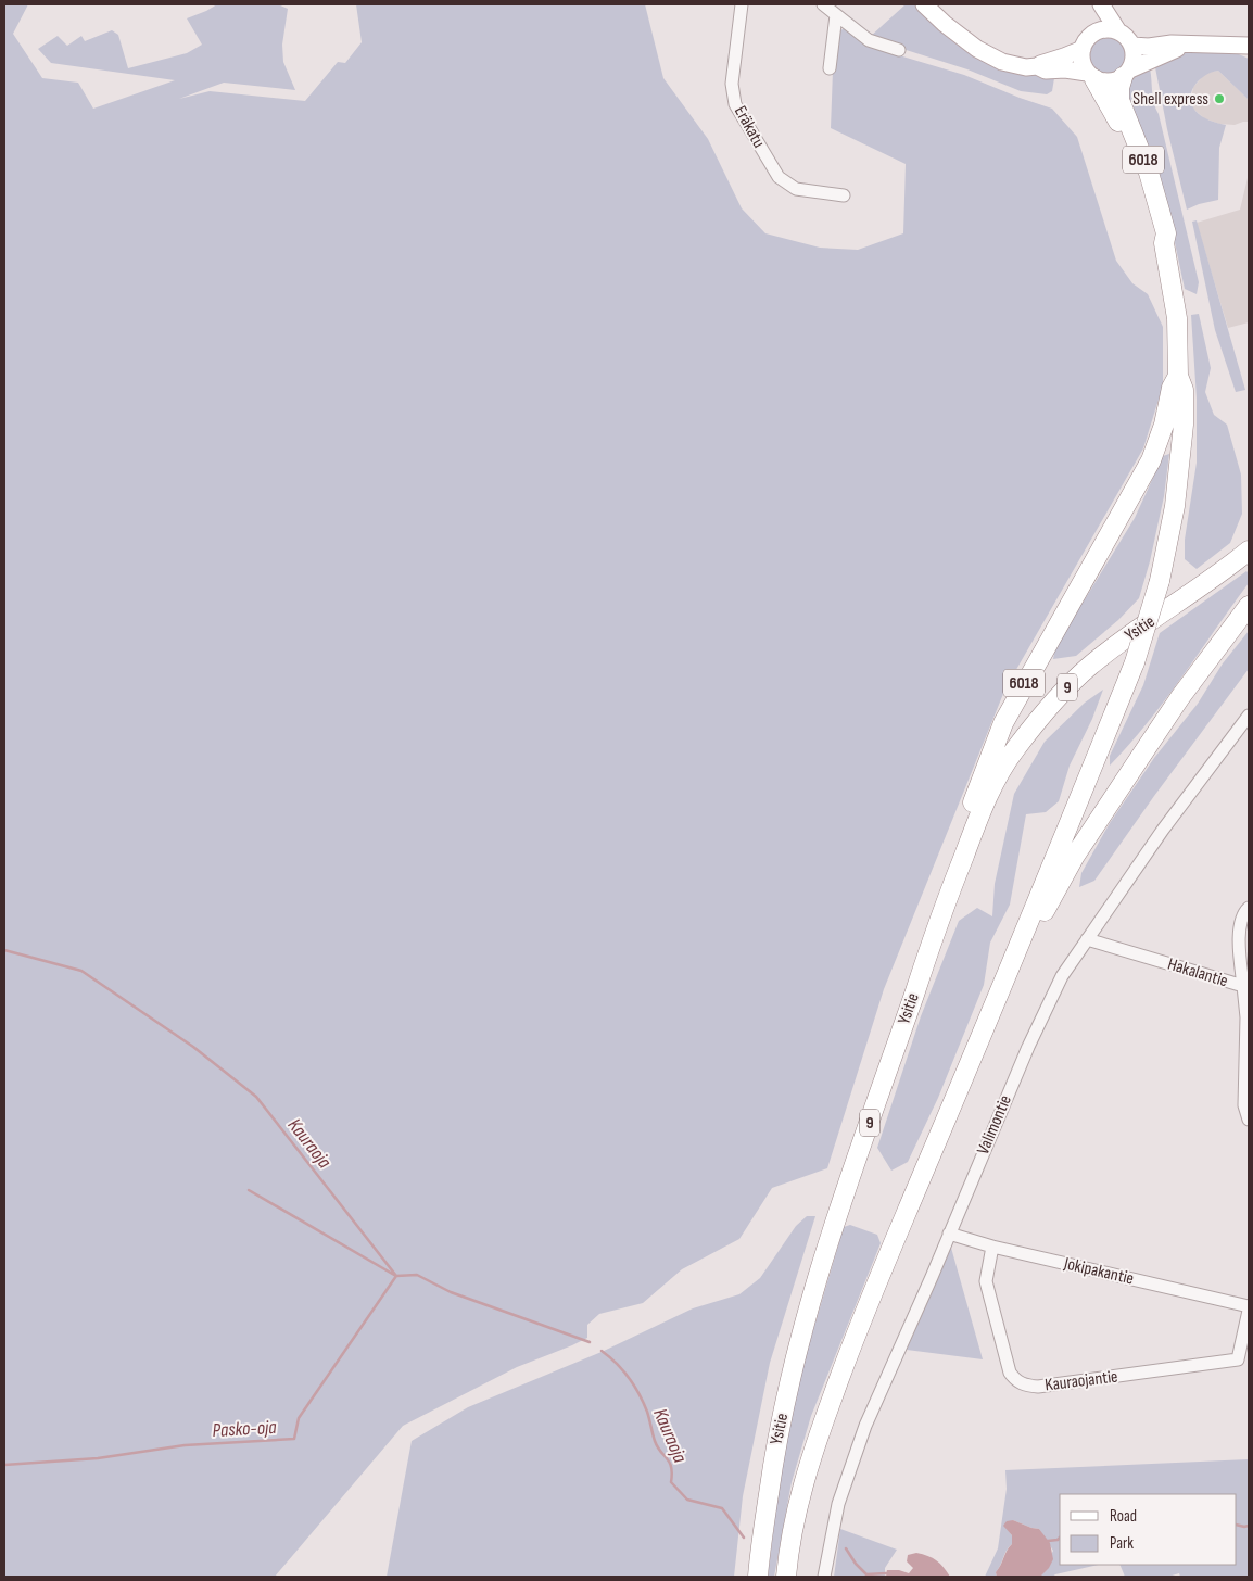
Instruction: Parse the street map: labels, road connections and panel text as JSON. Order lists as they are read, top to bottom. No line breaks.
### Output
{"streets":{"highway":["6018","Ysitie","9"],"street":["Eräkatu","Hakalantie","Valimontie","Jokipakantie","Kauraojantie"]},"crossings":[["6018","Ysitie"],["Hakalantie","Valimontie"],["Valimontie","Jokipakantie"],["Jokipakantie","Kauraojantie"]],"water":["Kauraoja","Pasko-oja"],"places":["Shell express"],"legend":["Road","Park"]}
